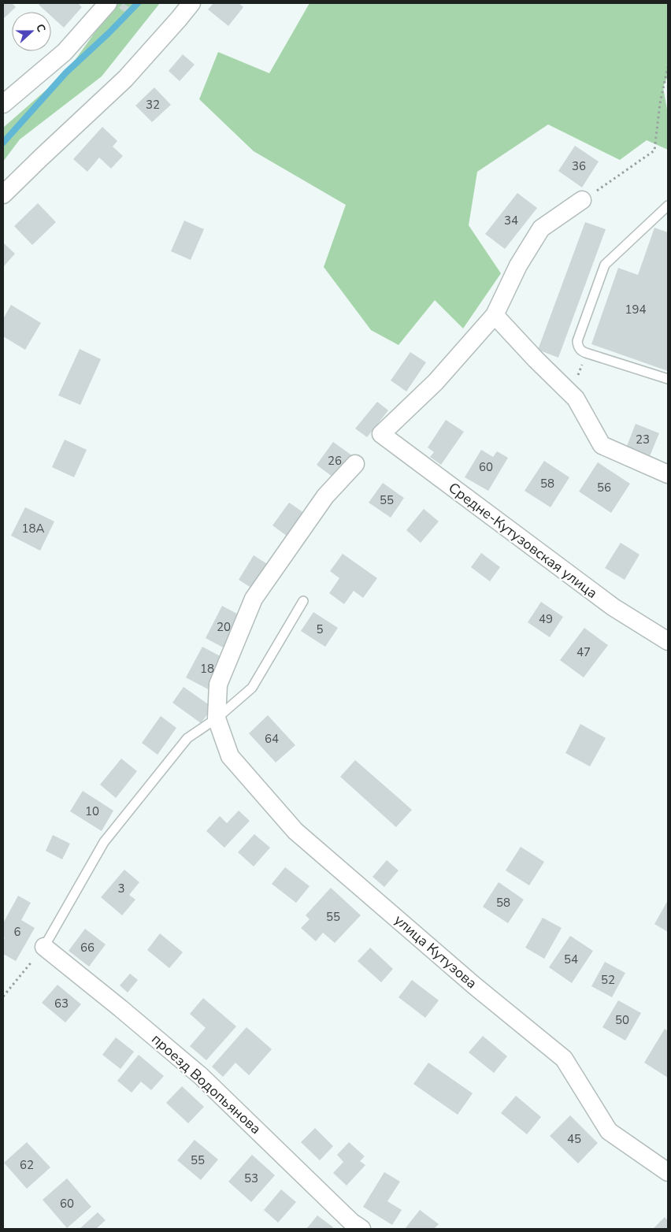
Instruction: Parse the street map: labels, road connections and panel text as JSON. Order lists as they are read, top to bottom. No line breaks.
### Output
{"streets":{"street":["Средне-Кутузовская улица","улица Кутузова","проезд Водопьянова"]},"house_numbers":["32","36","34","194","23","26","60","58","56","55","18А","49","20","5","47","18","64","10","3","58","55","6","66","54","52","63","50","45","55","62","53","60"],"north":"right"}
